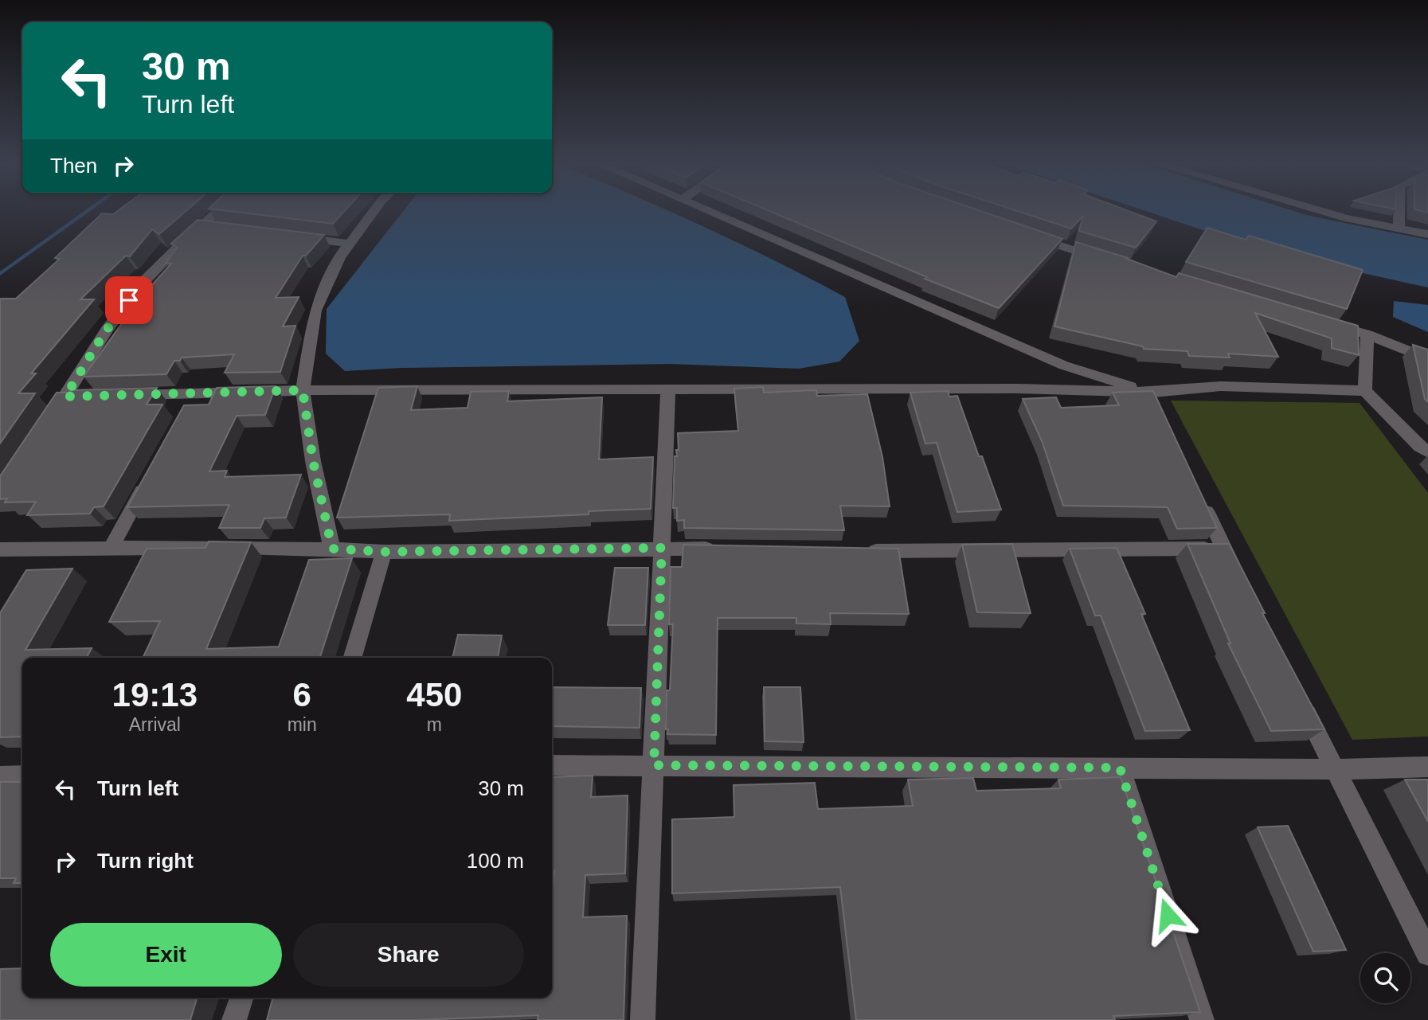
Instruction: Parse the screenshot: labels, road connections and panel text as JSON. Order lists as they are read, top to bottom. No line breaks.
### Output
{"page":{"turn":["30 m","Turn left"],"then":"Then","eta":["19:13","Arrival","6","min","450","m"],"list":[{"name":"Turn left","value":"30 m"},{"name":"Turn right","value":"100 m"}],"buttons":["Exit","Share"]}}
